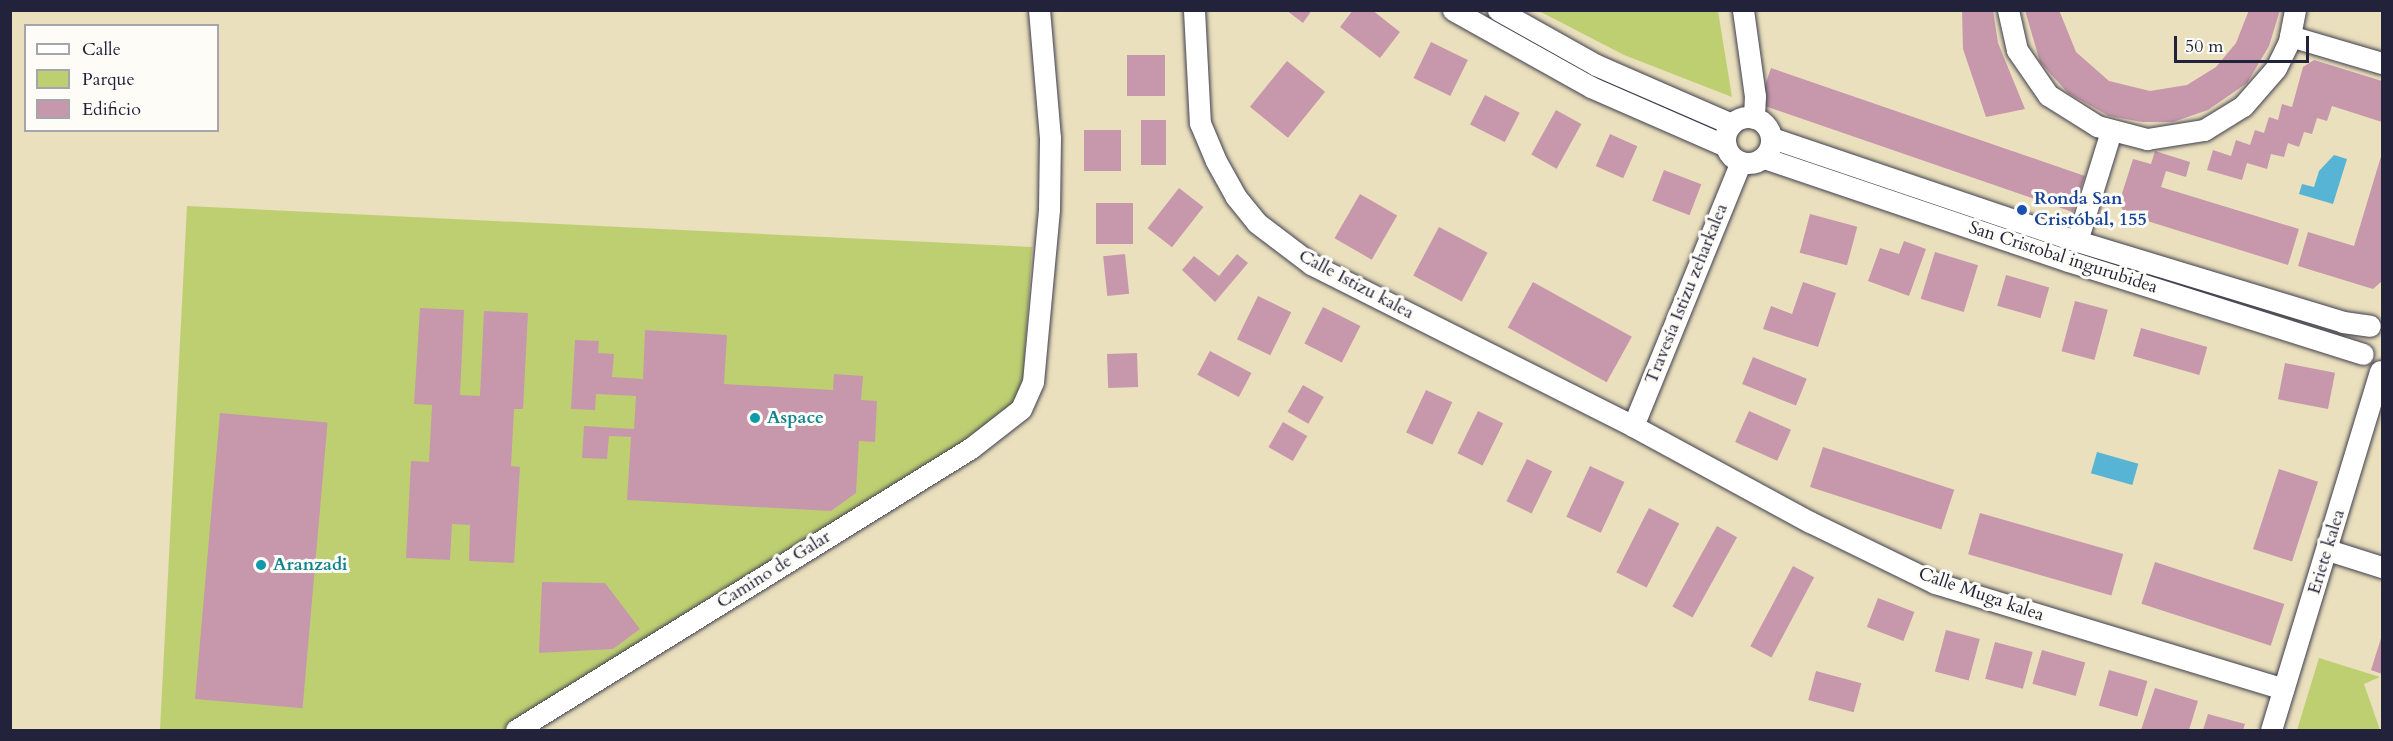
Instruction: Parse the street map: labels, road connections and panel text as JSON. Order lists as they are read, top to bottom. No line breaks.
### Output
{"streets":{"street":["San Cristobal ingurubidea","Calle Istizu kalea","Travesía Istizu zeharkalea","Eriete kalea","Camino de Galar","Calle Muga kalea"]},"crossings":[["San Cristobal ingurubidea","Travesía Istizu zeharkalea"],["Calle Istizu kalea","Travesía Istizu zeharkalea"],["Calle Istizu kalea","Calle Muga kalea"],["Travesía Istizu zeharkalea","Calle Muga kalea"],["Eriete kalea","Calle Muga kalea"]],"places":["Ronda San Cristóbal, 155","Aspace","Aranzadi"],"legend":["Calle","Parque","Edificio"],"scale_bar":"50 m"}
